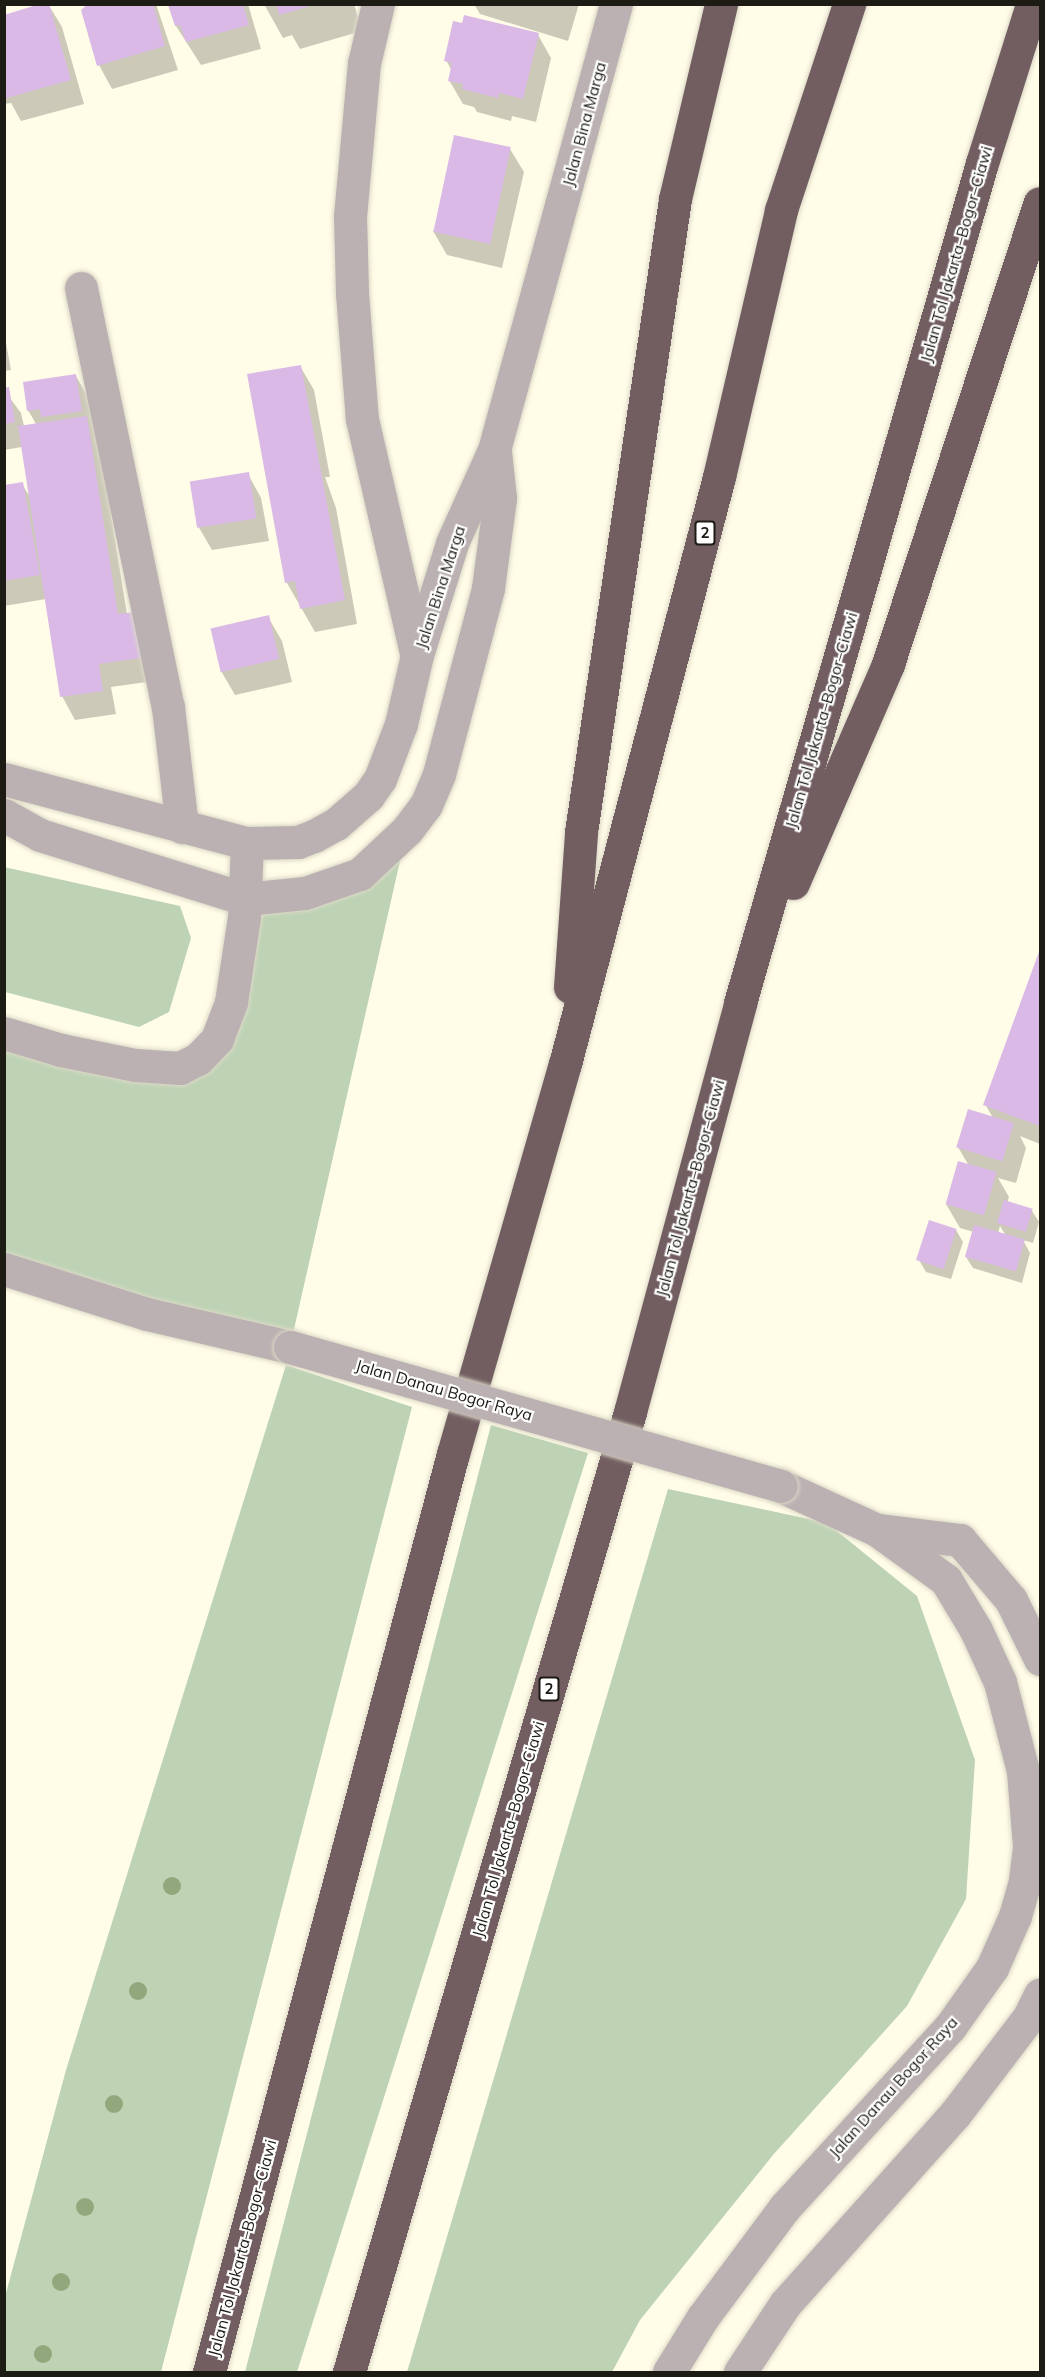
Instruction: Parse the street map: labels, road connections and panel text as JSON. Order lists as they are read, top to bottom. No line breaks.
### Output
{"streets":{"highway":["Jalan Tol Jakarta–Bogor–Ciawi","2"],"street":["Jalan Bina Marga","Jalan Danau Bogor Raya"]}}
